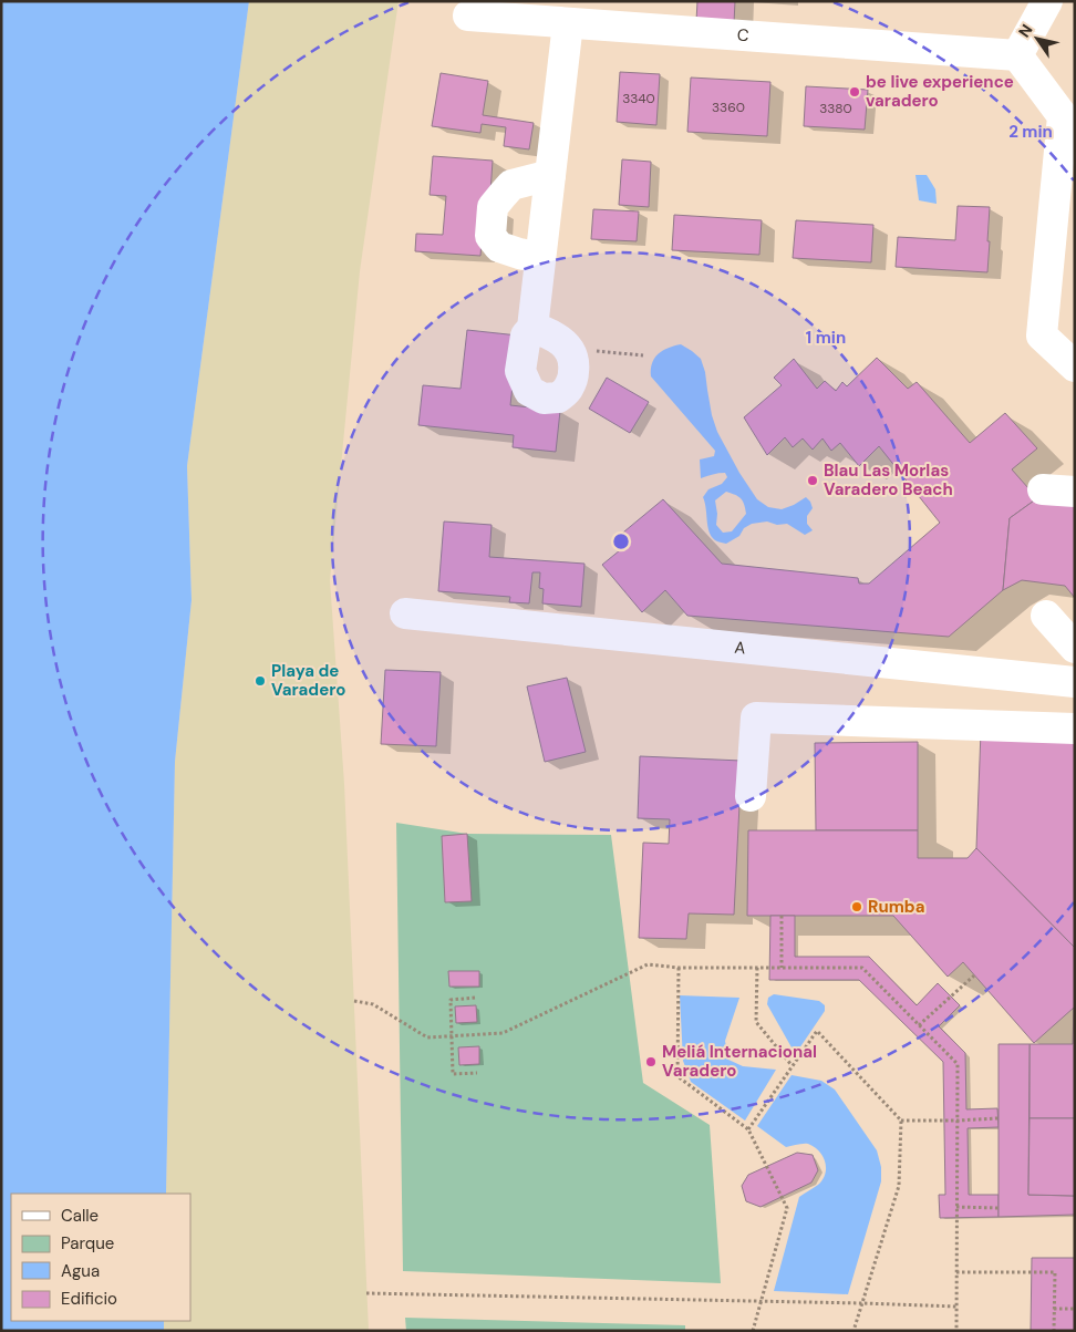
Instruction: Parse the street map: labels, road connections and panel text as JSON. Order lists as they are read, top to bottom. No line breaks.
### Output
{"streets":{"street":["C","A"]},"places":["be live experience varadero","Blau Las Morlas Varadero Beach","Playa de Varadero","Rumba","Meliá Internacional Varadero"],"house_numbers":["3340","3360","3380"],"legend":["Calle","Parque","Agua","Edificio"],"north":"top left","rings":["2 min","1 min"]}
